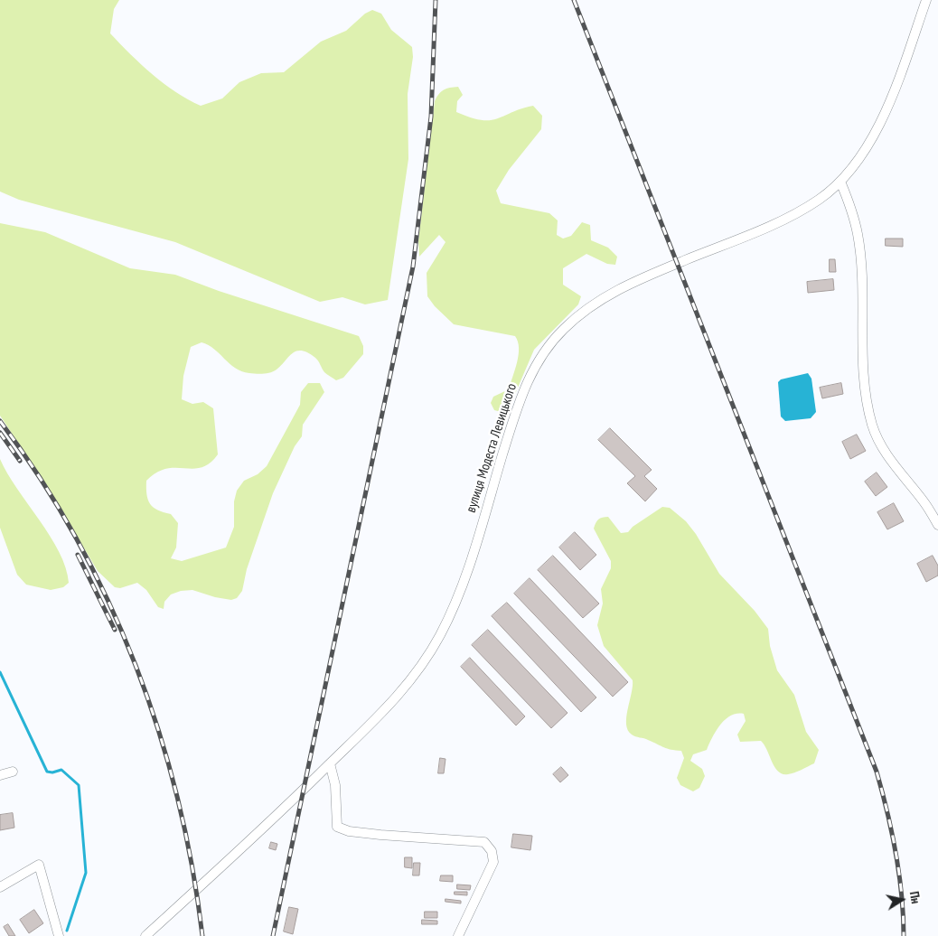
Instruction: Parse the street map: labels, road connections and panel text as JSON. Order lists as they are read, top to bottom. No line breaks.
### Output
{"streets":{"street":["вулиця Модеста Левицького"]},"north":"right"}
